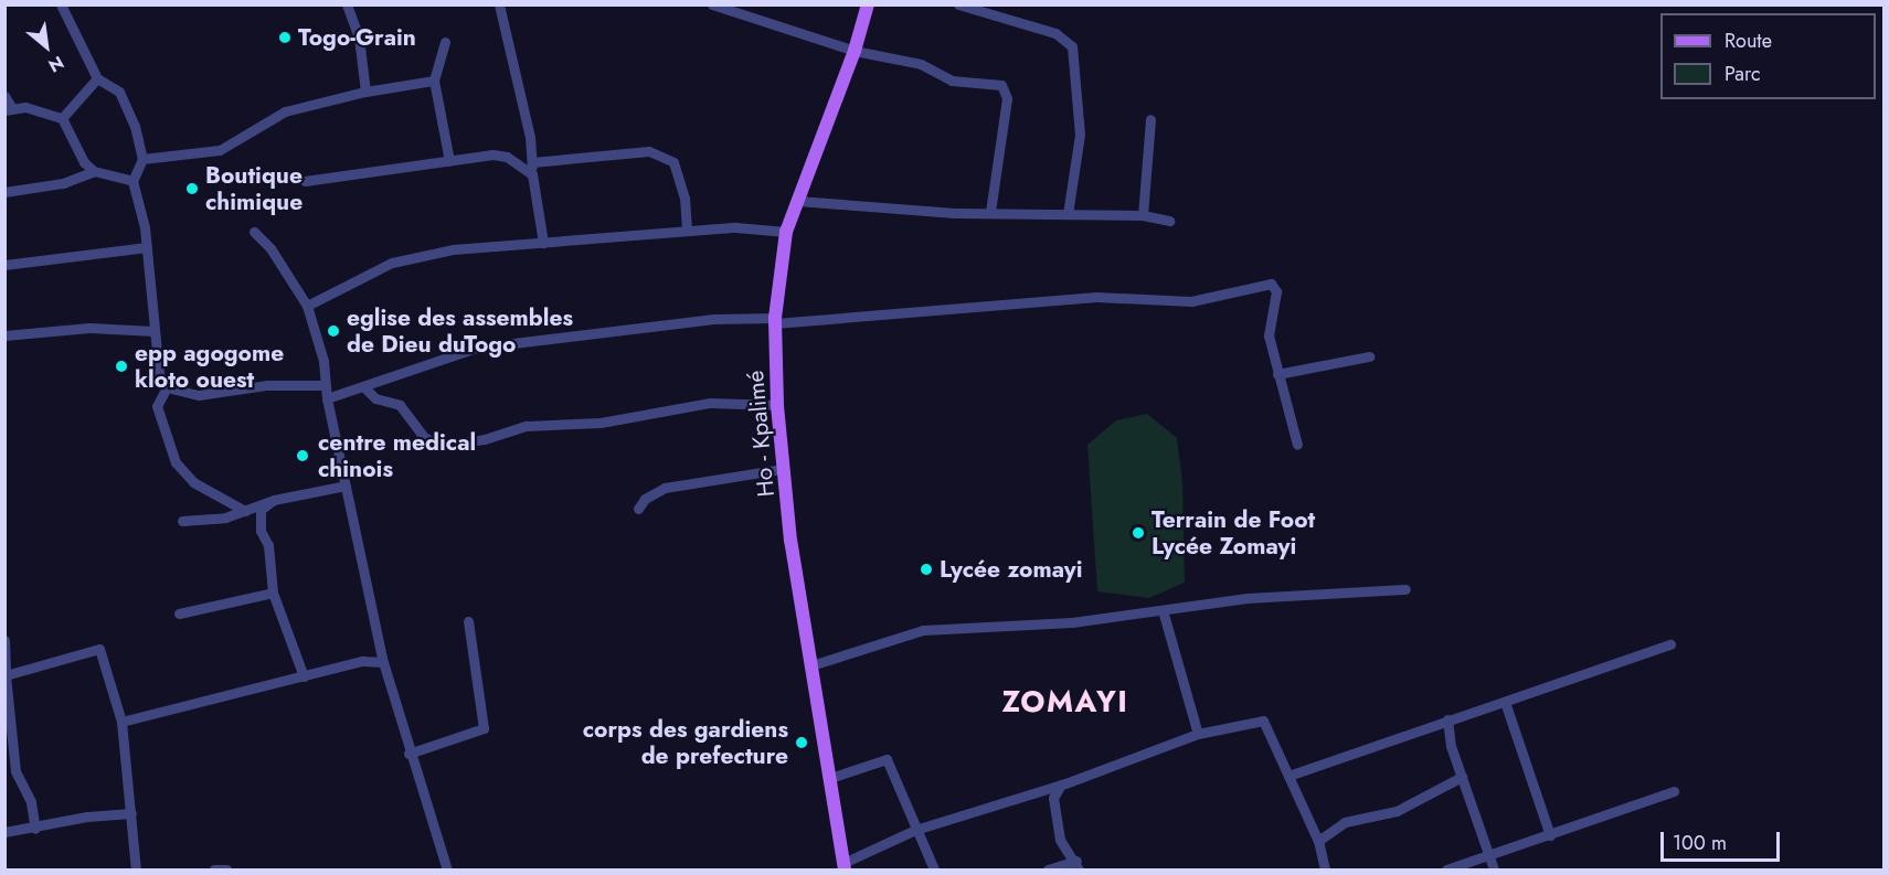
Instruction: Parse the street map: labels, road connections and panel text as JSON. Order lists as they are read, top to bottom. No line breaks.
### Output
{"streets":{"main road":["Ho - Kpalimé"]},"districts":["ZOMAYI"],"places":["Togo-Grain","Boutique chimique","eglise des assembles de Dieu duTogo","epp agogome kloto ouest","centre medical chinois","Terrain de Foot Lycée Zomayi","Lycée zomayi","corps des gardiens de prefecture"],"legend":["Route","Parc"],"scale_bar":"100 m","north":"bottom right"}
